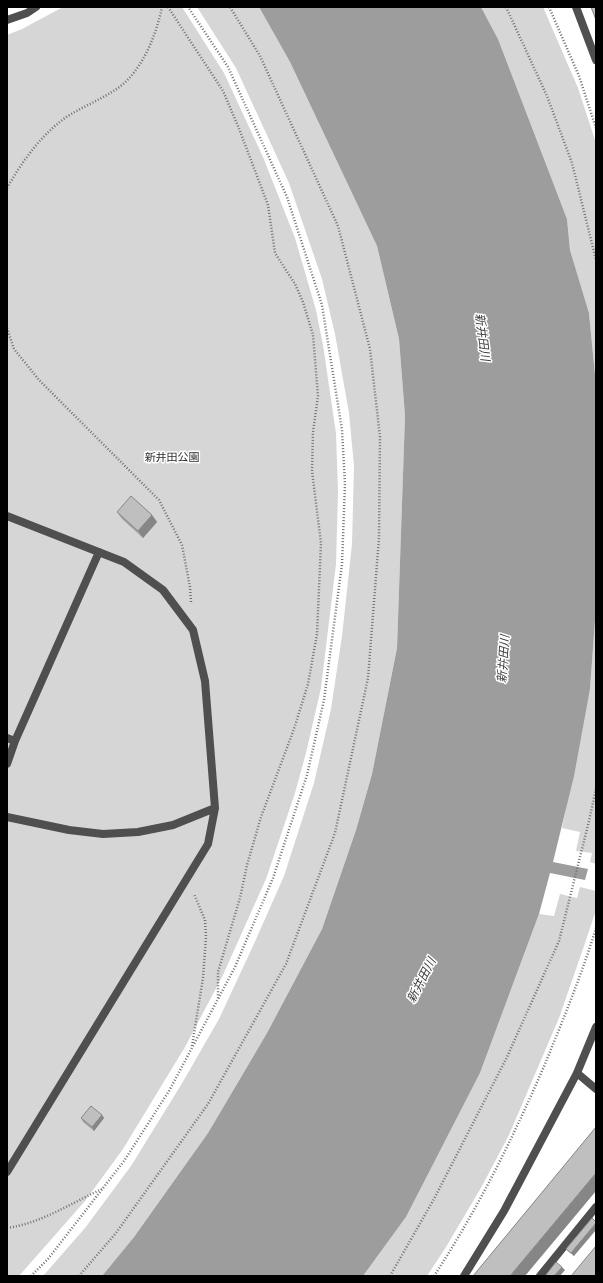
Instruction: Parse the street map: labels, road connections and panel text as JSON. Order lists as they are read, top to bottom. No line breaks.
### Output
{"water":["新井田川"],"parks":["新井田公園"]}
